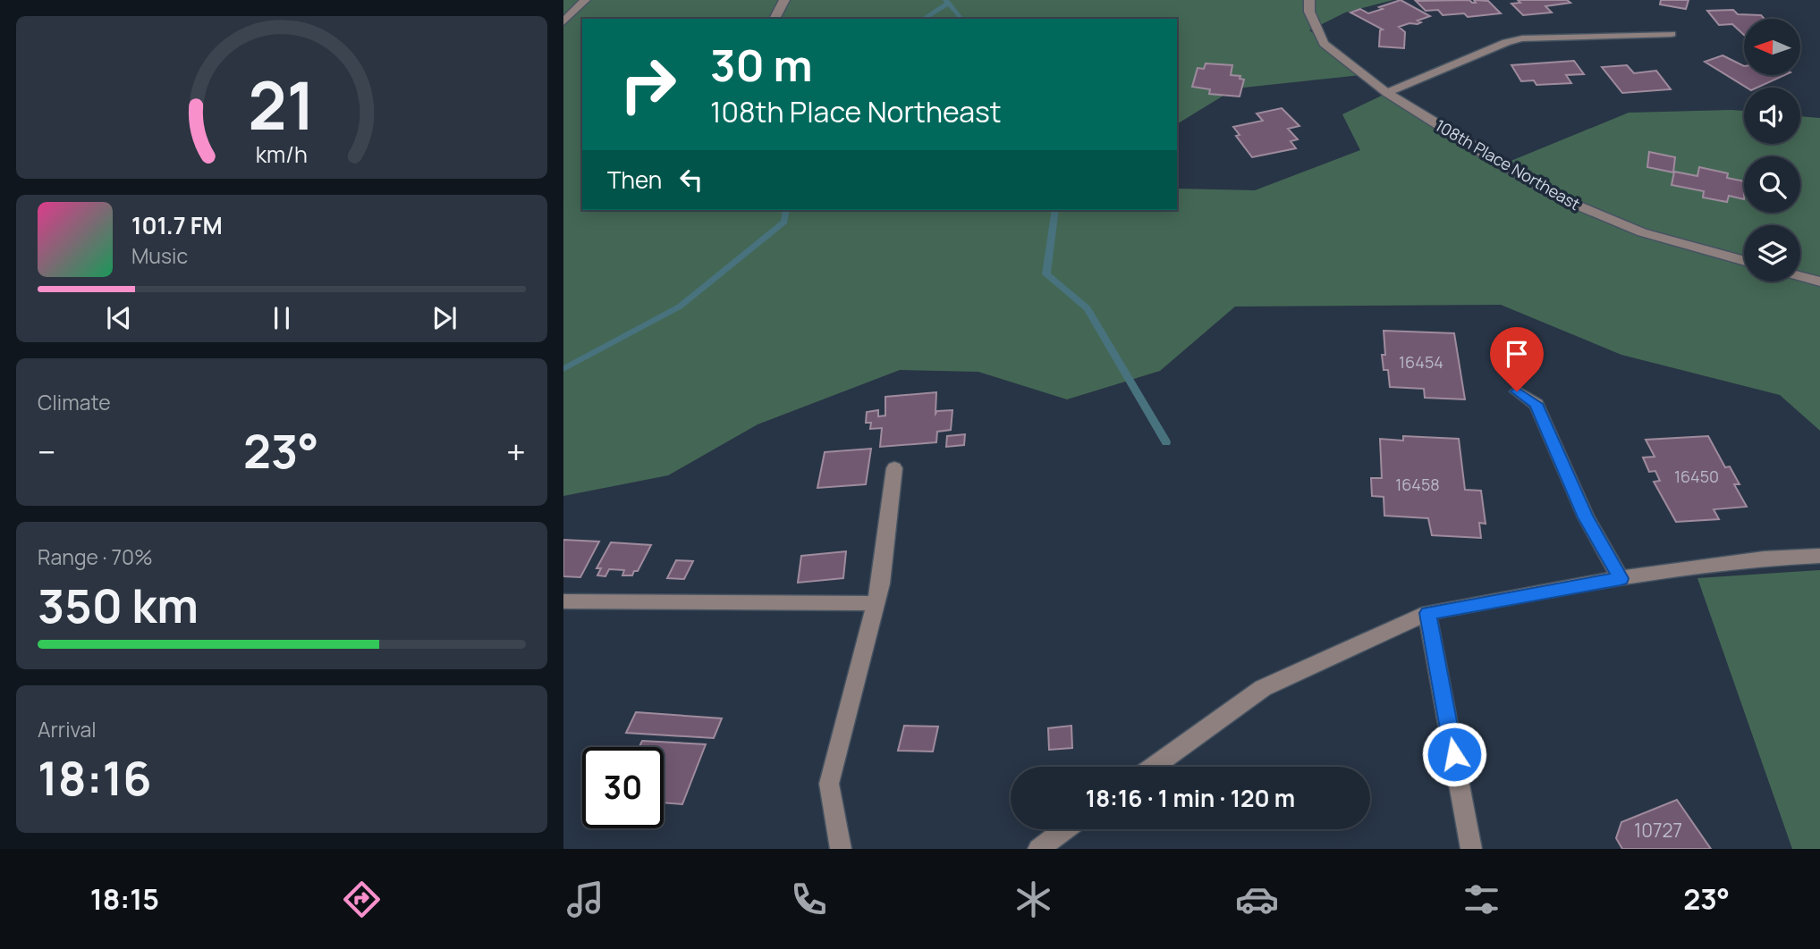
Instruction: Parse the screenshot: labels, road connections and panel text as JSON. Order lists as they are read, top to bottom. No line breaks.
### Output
{"streets":{"street":["108th Place Northeast"]},"house_numbers":["16454","16450","16458","10727"],"north":"left","page":{"turn":["30 m","108th Place Northeast"],"then":"Then","song":["101.7 FM","Music"],"tile":["Climate",["Range · 70%","350 km"],["Arrival","18:16"]],"heat":["−","23°","+"],"limit":"30","trip":"18:16 · 1 min · 120 m","tabs":["18:15","23°"],"gauge":["21","km/h"]}}
